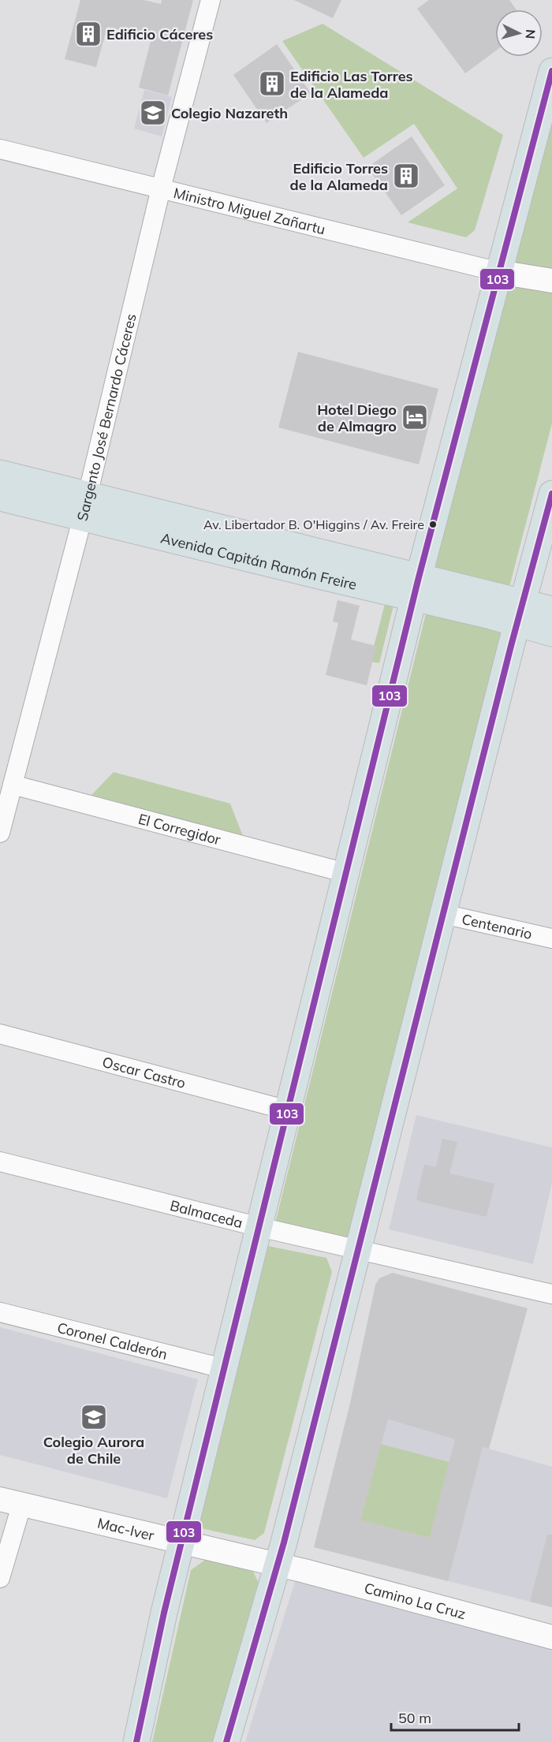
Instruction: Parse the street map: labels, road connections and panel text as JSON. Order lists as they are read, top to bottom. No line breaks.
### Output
{"streets":{"main road":["Avenida Capitán Ramón Freire"],"street":["Ministro Miguel Zañartu","Sargento José Bernardo Cáceres","El Corregidor","Centenario","Oscar Castro","Balmaceda","Coronel Calderón","Mac-Iver","Camino La Cruz"]},"crossings":[["Ministro Miguel Zañartu","Sargento José Bernardo Cáceres"],["Sargento José Bernardo Cáceres","Avenida Capitán Ramón Freire"],["Sargento José Bernardo Cáceres","El Corregidor"],["Mac-Iver","Camino La Cruz"]],"places":{"building":["Edificio Cáceres","Edificio Las Torres de la Alameda","Edificio Torres de la Alameda"],"school or university":["Colegio Nazareth","Colegio Aurora de Chile"],"hotel":["Hotel Diego de Almagro"],"other":["Av. Libertador B. O'Higgins / Av. Freire"]},"lines":["transit line 103"],"scale_bar":"50 m","north":"right"}
